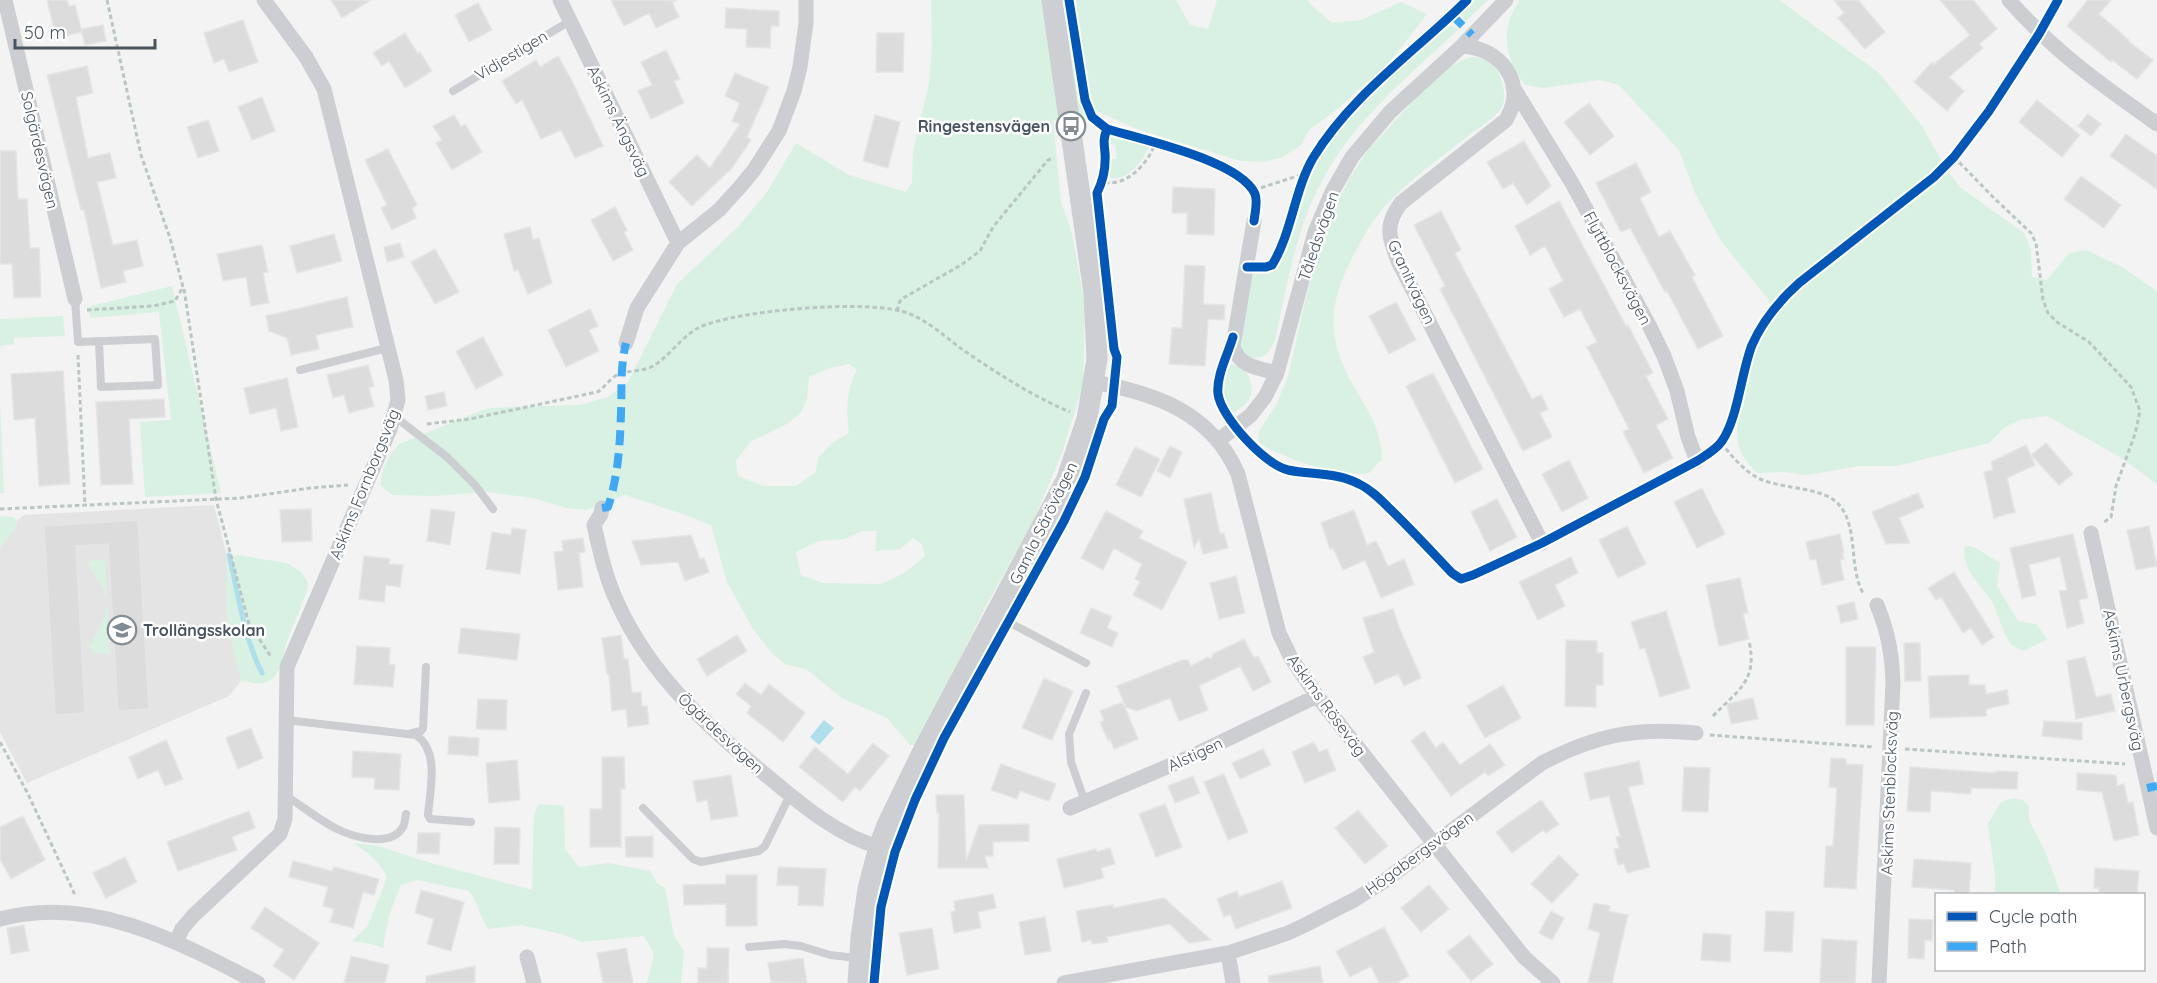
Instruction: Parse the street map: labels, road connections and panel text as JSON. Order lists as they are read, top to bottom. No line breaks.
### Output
{"streets":{"street":["Askims Ängsväg","Solgärdesvägen","Tåledsvägen","Flyttblocksvägen","Granitvägen","Askims Fornborgsväg","Gamla Särövägen","Askims Urbergsväg","Askims Röseväg","Ögärdesvägen","Alstigen","Askims Stenblocksväg","Högabergsvägen"],"lane":["Vidjestigen"]},"crossings":[["Vidjestigen","Askims Ängsväg"],["Tåledsvägen","Askims Röseväg"],["Flyttblocksvägen","Granitvägen"],["Gamla Särövägen","Askims Röseväg"],["Gamla Särövägen","Ögärdesvägen"],["Askims Röseväg","Alstigen"],["Askims Röseväg","Högabergsvägen"]],"places":{"bus stop":["Ringestensvägen"],"school or university":["Trollängsskolan"]},"legend":["Cycle path","Path"],"scale_bar":"50 m"}
